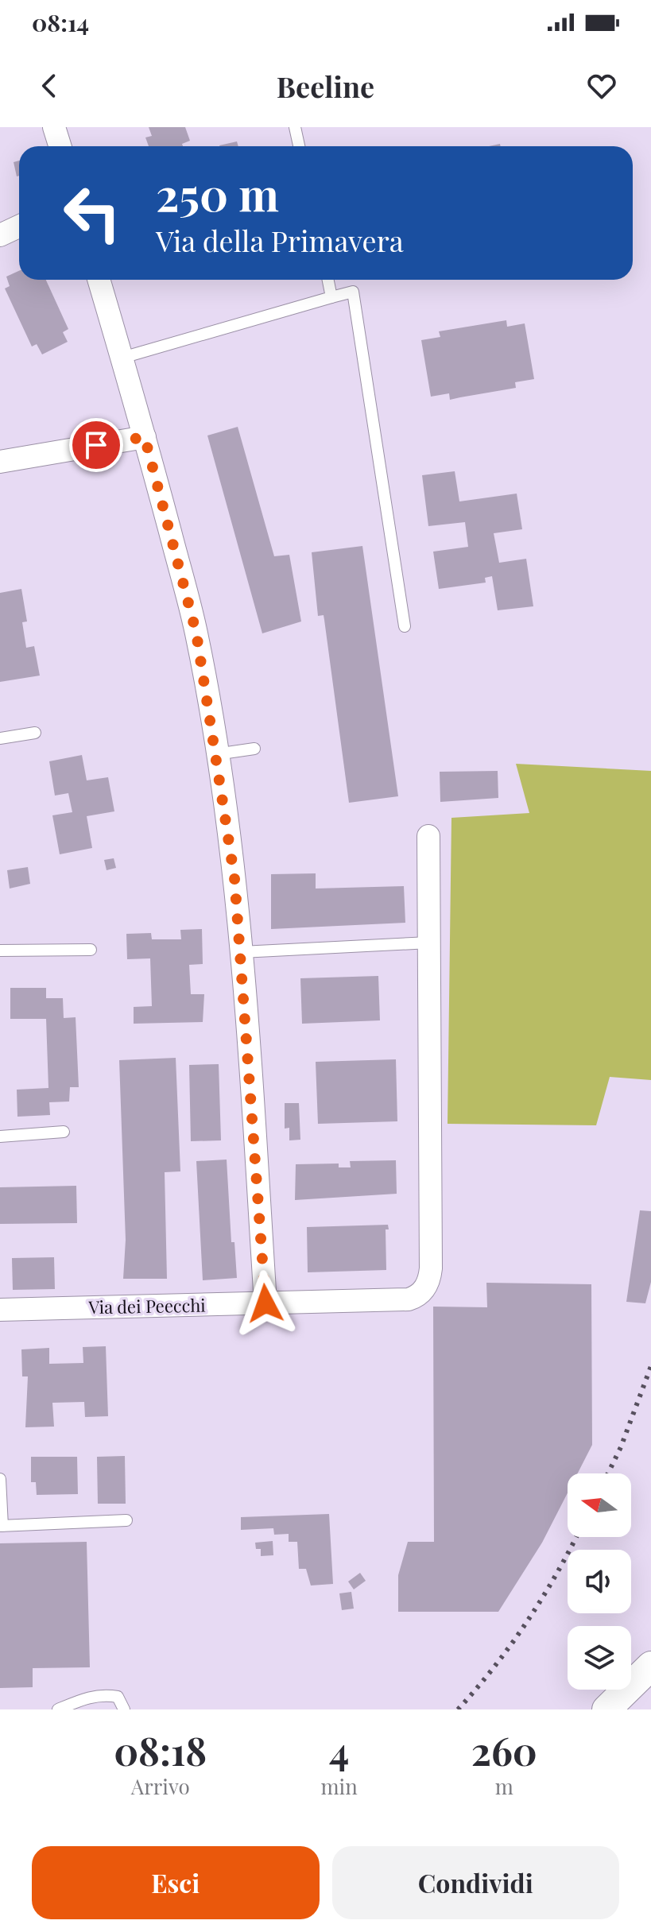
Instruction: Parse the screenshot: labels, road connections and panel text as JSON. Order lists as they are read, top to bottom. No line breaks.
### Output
{"streets":{"street":["Via dei Peecchi"]},"north":"left","page":{"status":"08:14","header":"Beeline","turn":["250 m","Via della Primavera"],"eta":["08:18","Arrivo","4","min","260","m"],"buttons":["Esci","Condividi"]}}
